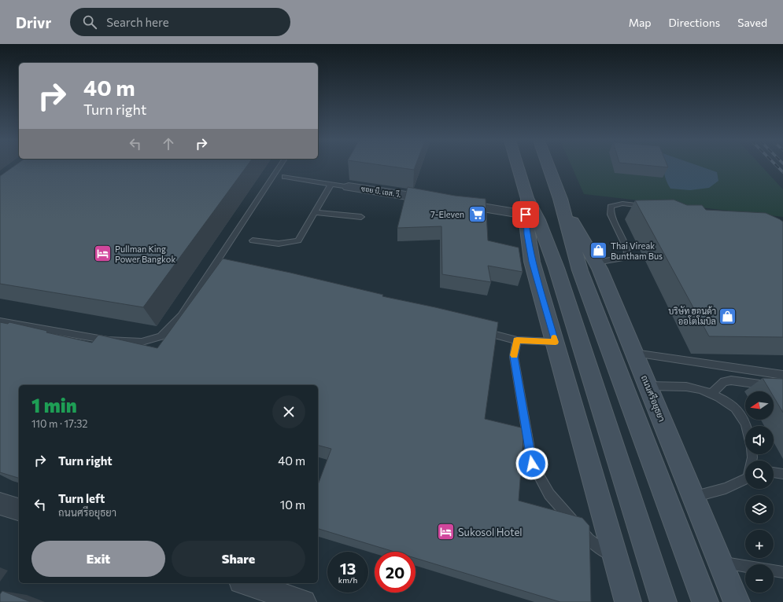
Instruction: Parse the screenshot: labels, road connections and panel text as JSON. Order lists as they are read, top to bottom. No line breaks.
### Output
{"streets":{"main road":["ถนนศรีอยุธยา"],"street":["ซอย บี. เอส. วี."]},"places":{"supermarket":["7-Eleven"],"shop":["Thai Vireak Buntham Bus","บริษัท ฮอนด้า ออโตโมบิล"],"hotel":["Pullman King Power Bangkok","Sukosol Hotel"]},"north":"left","page":{"header":"Drivr","search":"Search here","nav":["Map","Directions","Saved"],"turn":["40 m","Turn right"],"heading":["1 min","110 m · 17:32"],"map_buttons":["+","−"],"list":[{"name":"Turn right","value":"40 m"},{"name":"Turn left","note":"ถนนศรีอยุธยา","value":"10 m"}],"buttons":["Exit","Share"],"speed":"13 km/h","limit":"20"}}
